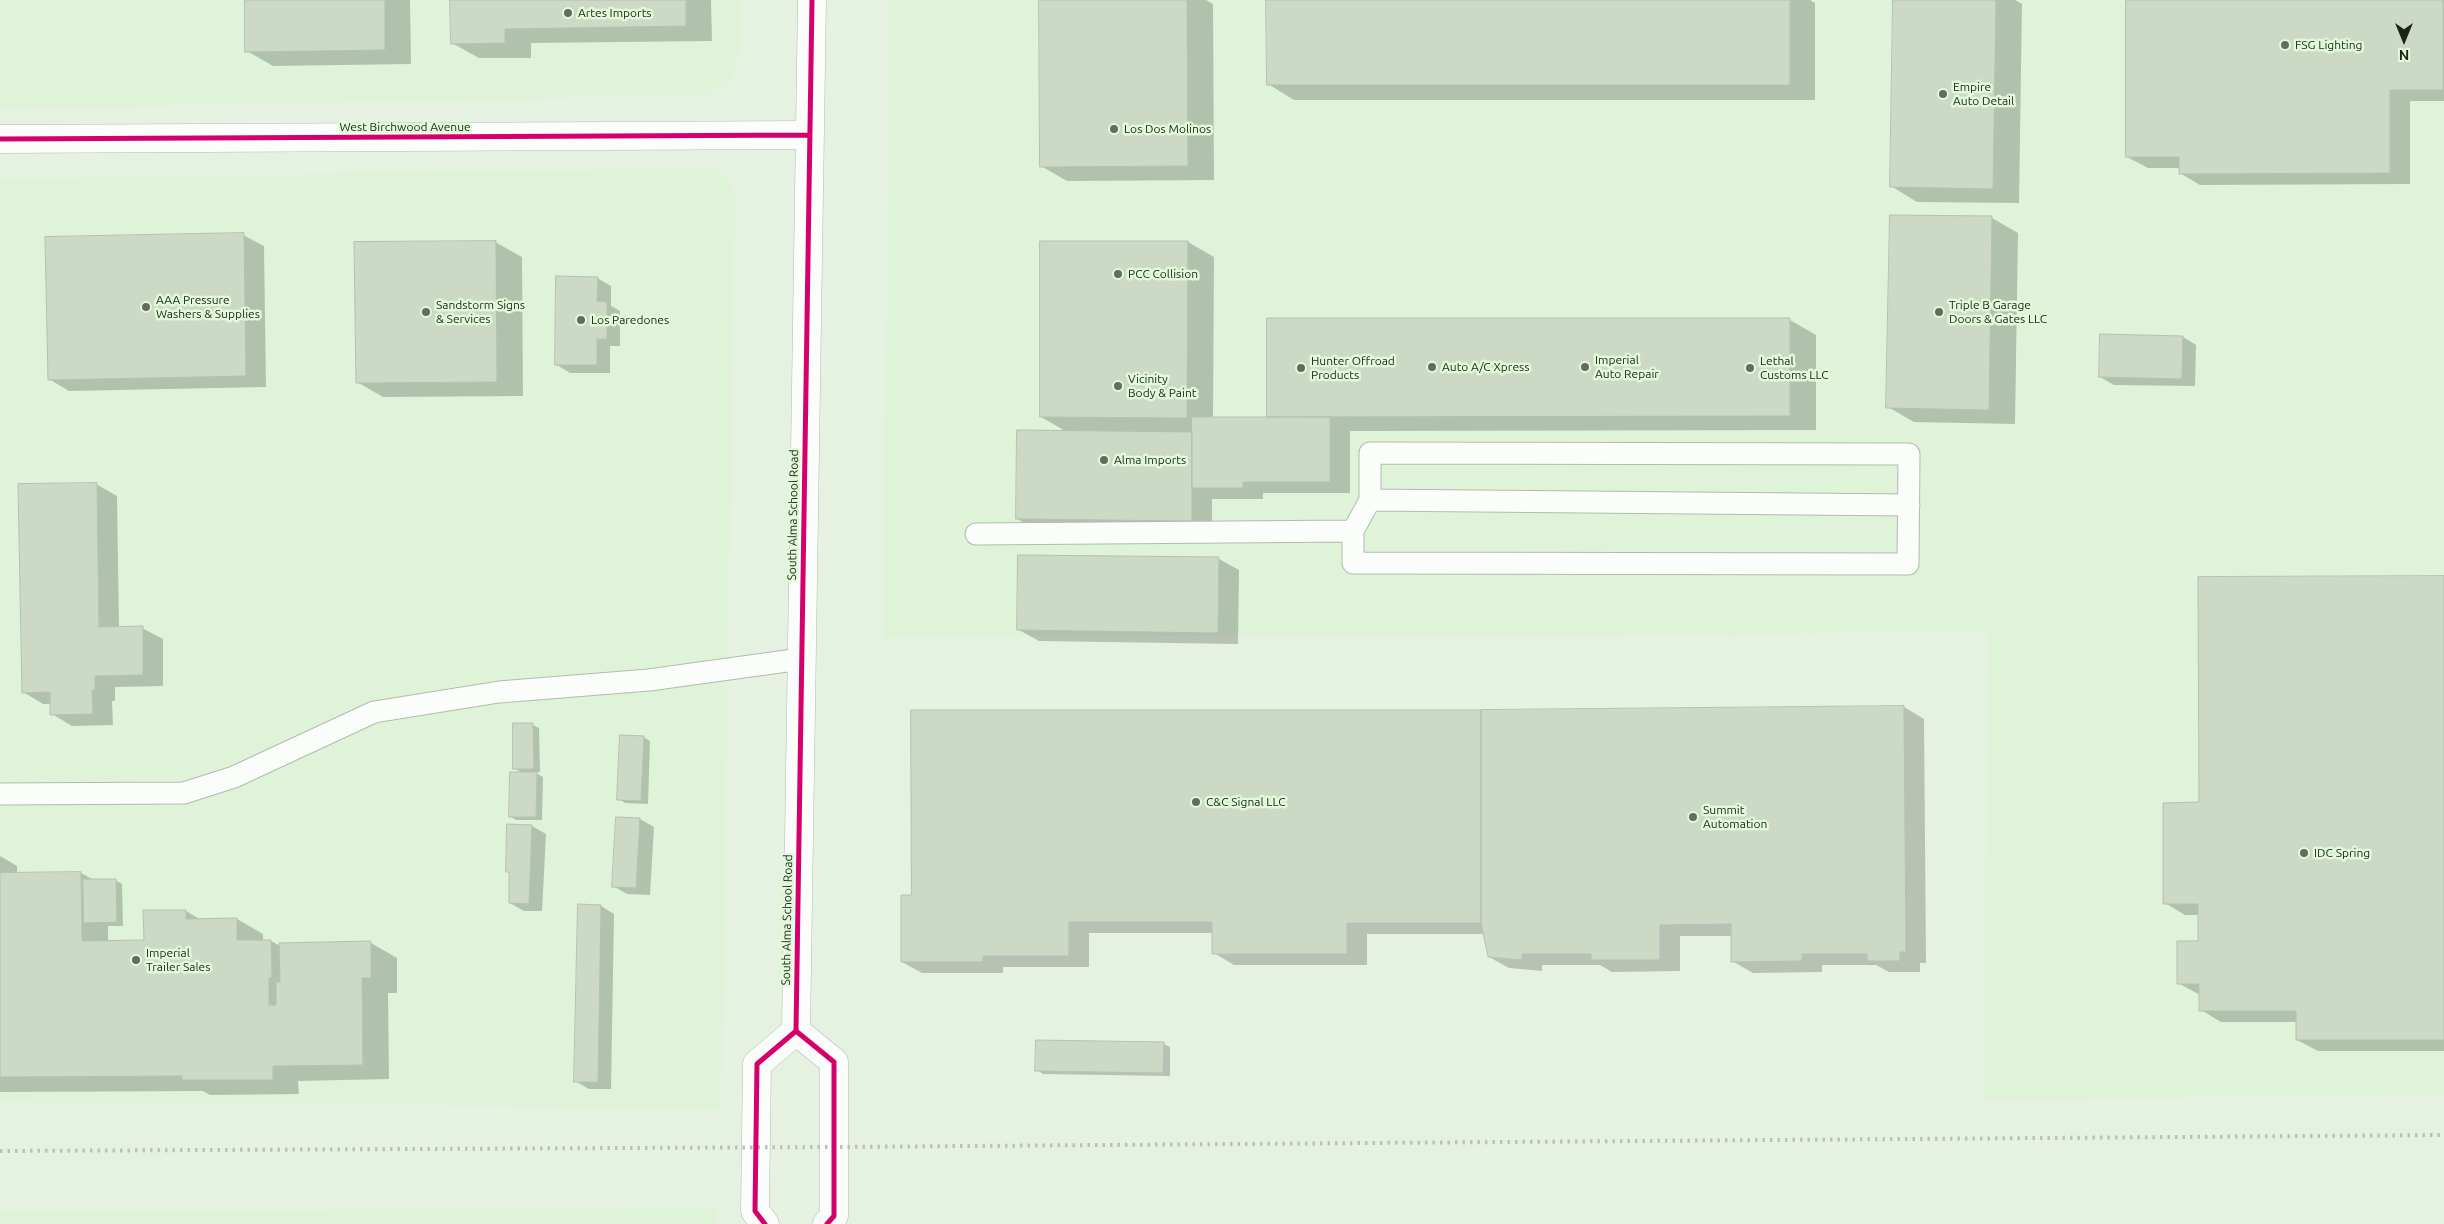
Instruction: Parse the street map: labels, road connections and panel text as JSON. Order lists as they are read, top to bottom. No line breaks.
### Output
{"streets":{"main road":["West Birchwood Avenue","South Alma School Road"]},"crossings":[["West Birchwood Avenue","South Alma School Road"]],"places":["Artes Imports","FSG Lighting","Empire Auto Detail","Los Dos Molinos","PCC Collision","AAA Pressure Washers & Supplies","Sandstorm Signs & Services","Triple B Garage Doors & Gates LLC","Los Paredones","Auto A/C Xpress","Imperial Auto Repair","Hunter Offroad Products","Lethal Customs LLC","Vicinity Body & Paint","Alma Imports","C&C Signal LLC","Summit Automation","IDC Spring","Imperial Trailer Sales"],"north":"bottom"}
